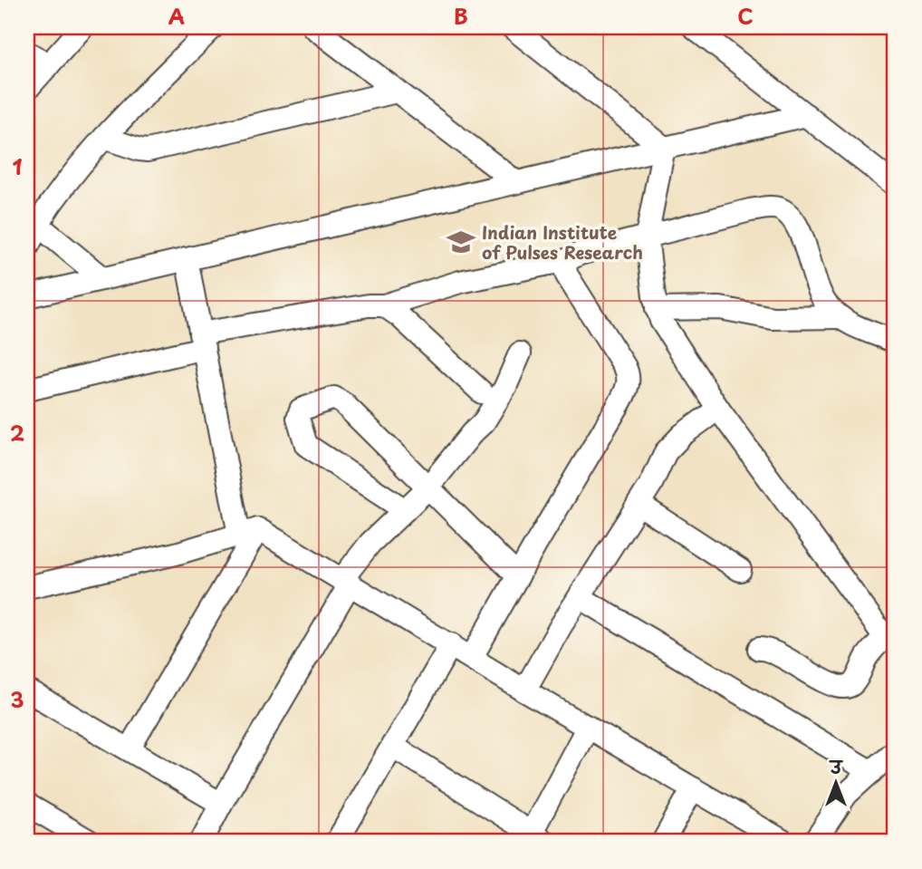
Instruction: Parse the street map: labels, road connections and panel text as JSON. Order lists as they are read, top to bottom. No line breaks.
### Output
{"places":{"school or university":["Indian Institute of Pulses Research"]},"north":"top","grid":{"columns":["A","B","C"],"rows":["1","2","3"]}}
